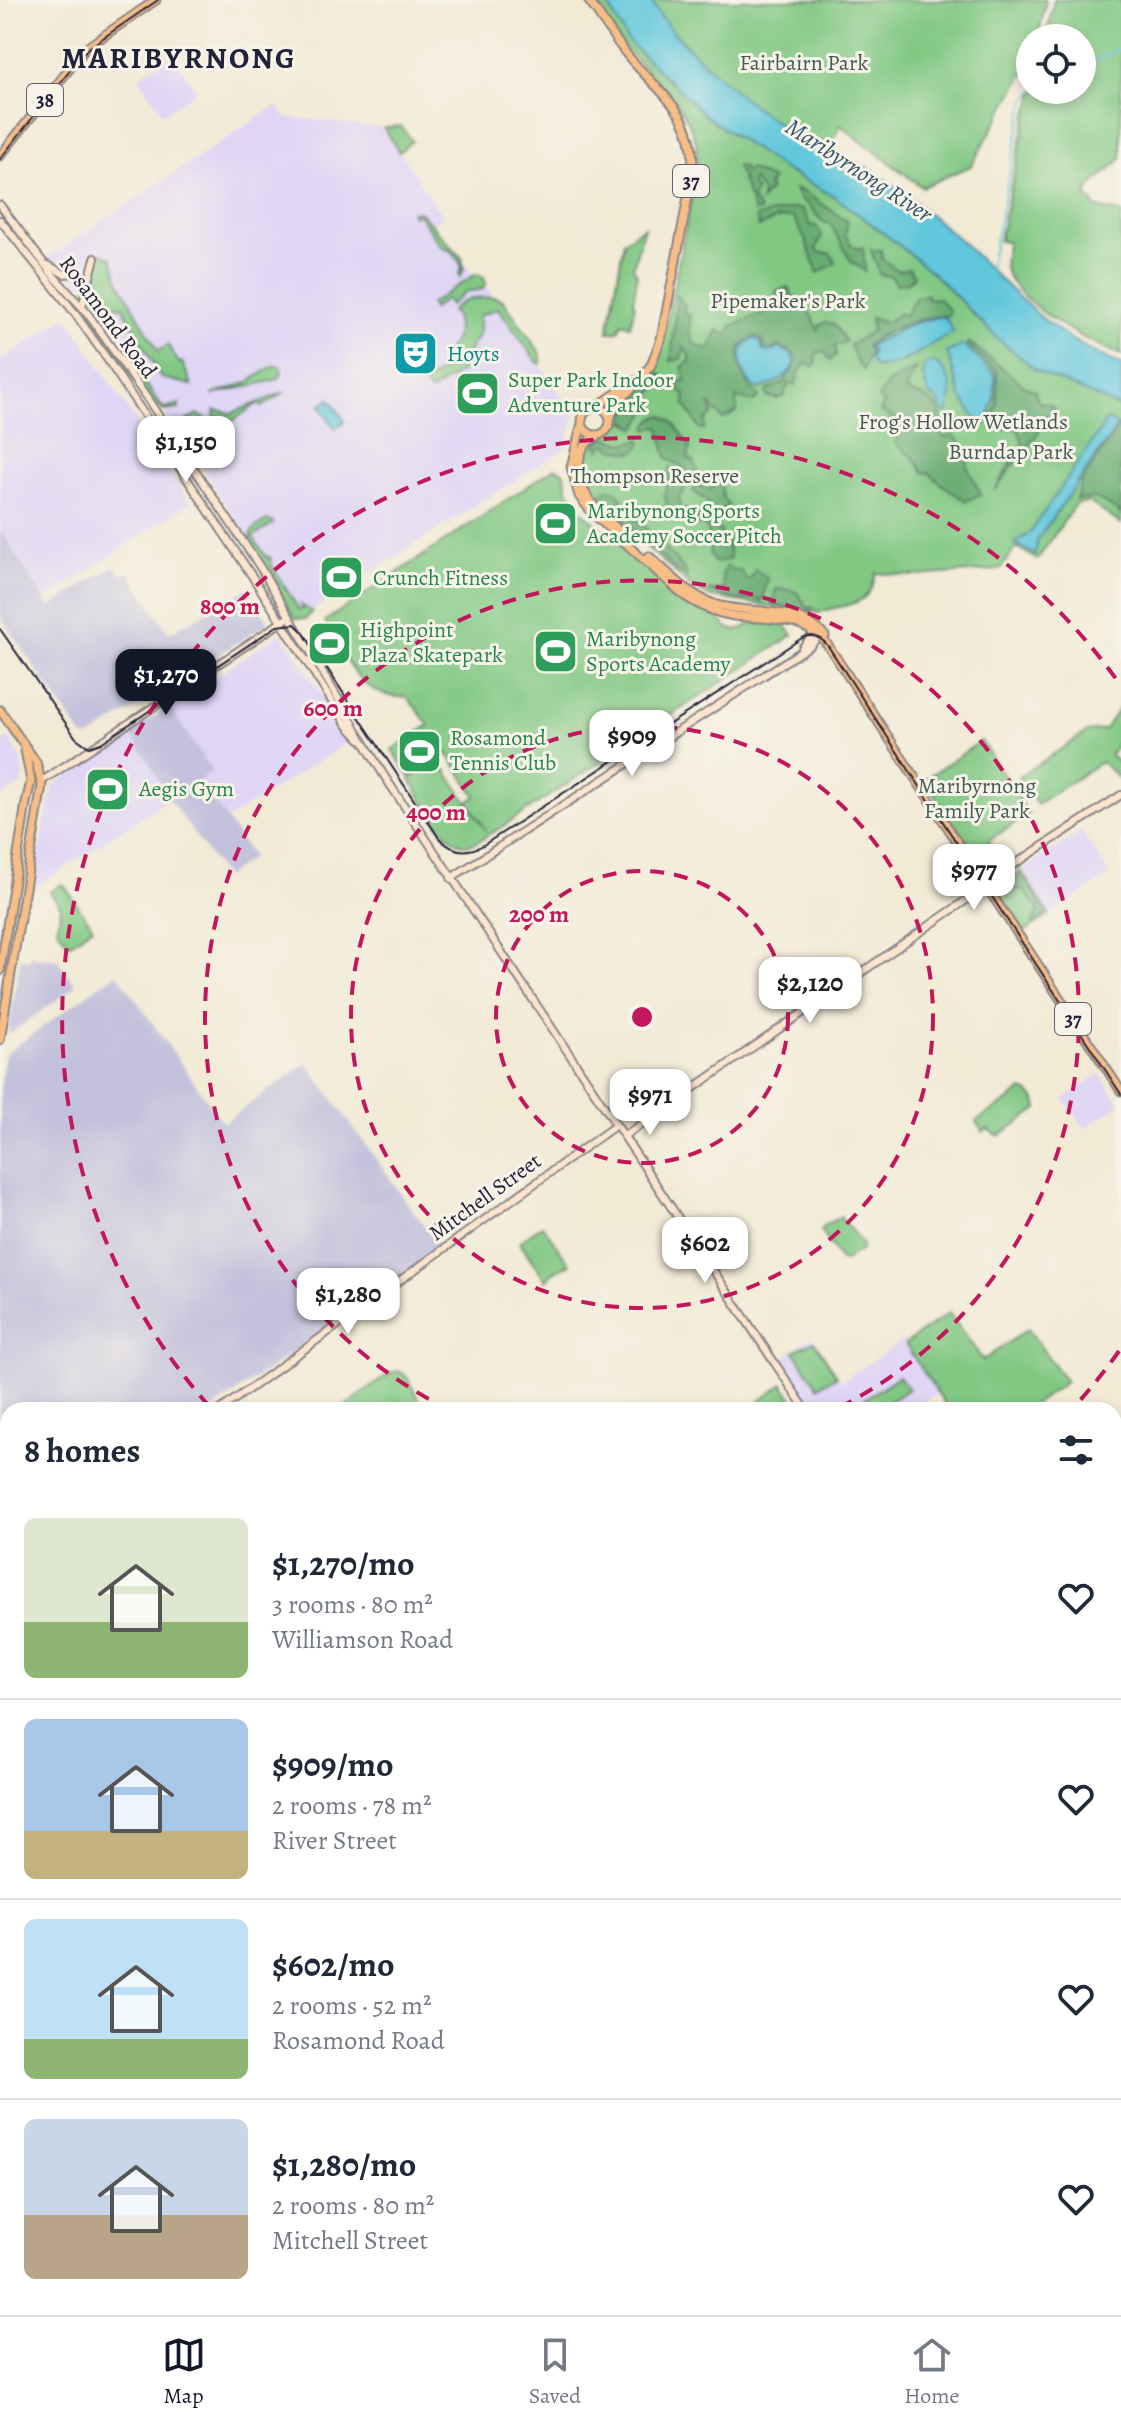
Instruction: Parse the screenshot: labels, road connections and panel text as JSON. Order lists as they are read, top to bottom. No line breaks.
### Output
{"streets":{"main road":["38","37"],"street":["Rosamond Road","Mitchell Street"]},"crossings":[["Rosamond Road","Mitchell Street"]],"districts":["MARIBYRNONG"],"water":["Maribyrnong River"],"parks":["Fairbairn Park","Pipemaker's Park","Frog's Hollow Wetlands","Burndap Park","Thompson Reserve","Maribyrnong Family Park"],"places":{"theatre":["Hoyts"],"sports":["Super Park Indoor Adventure Park","Maribynong Sports Academy Soccer Pitch","Crunch Fitness","Highpoint Plaza Skatepark","Maribynong Sports Academy","Rosamond Tennis Club","Aegis Gym"]},"page":{"price":["$1,150","$1,270","$909","$977","$2,120","$971","$602","$1,280"],"heading":"8 homes","list":[{"name":"$1,270/mo","note":"3 rooms · 80 m² · Williamson Road"},{"name":"$909/mo","note":"2 rooms · 78 m² · River Street"},{"name":"$602/mo","note":"2 rooms · 52 m² · Rosamond Road"},{"name":"$1,280/mo","note":"2 rooms · 80 m² · Mitchell Street"}],"tabs":["Map","Saved","Home"]},"rings":["800 m","600 m","400 m","200 m"]}
